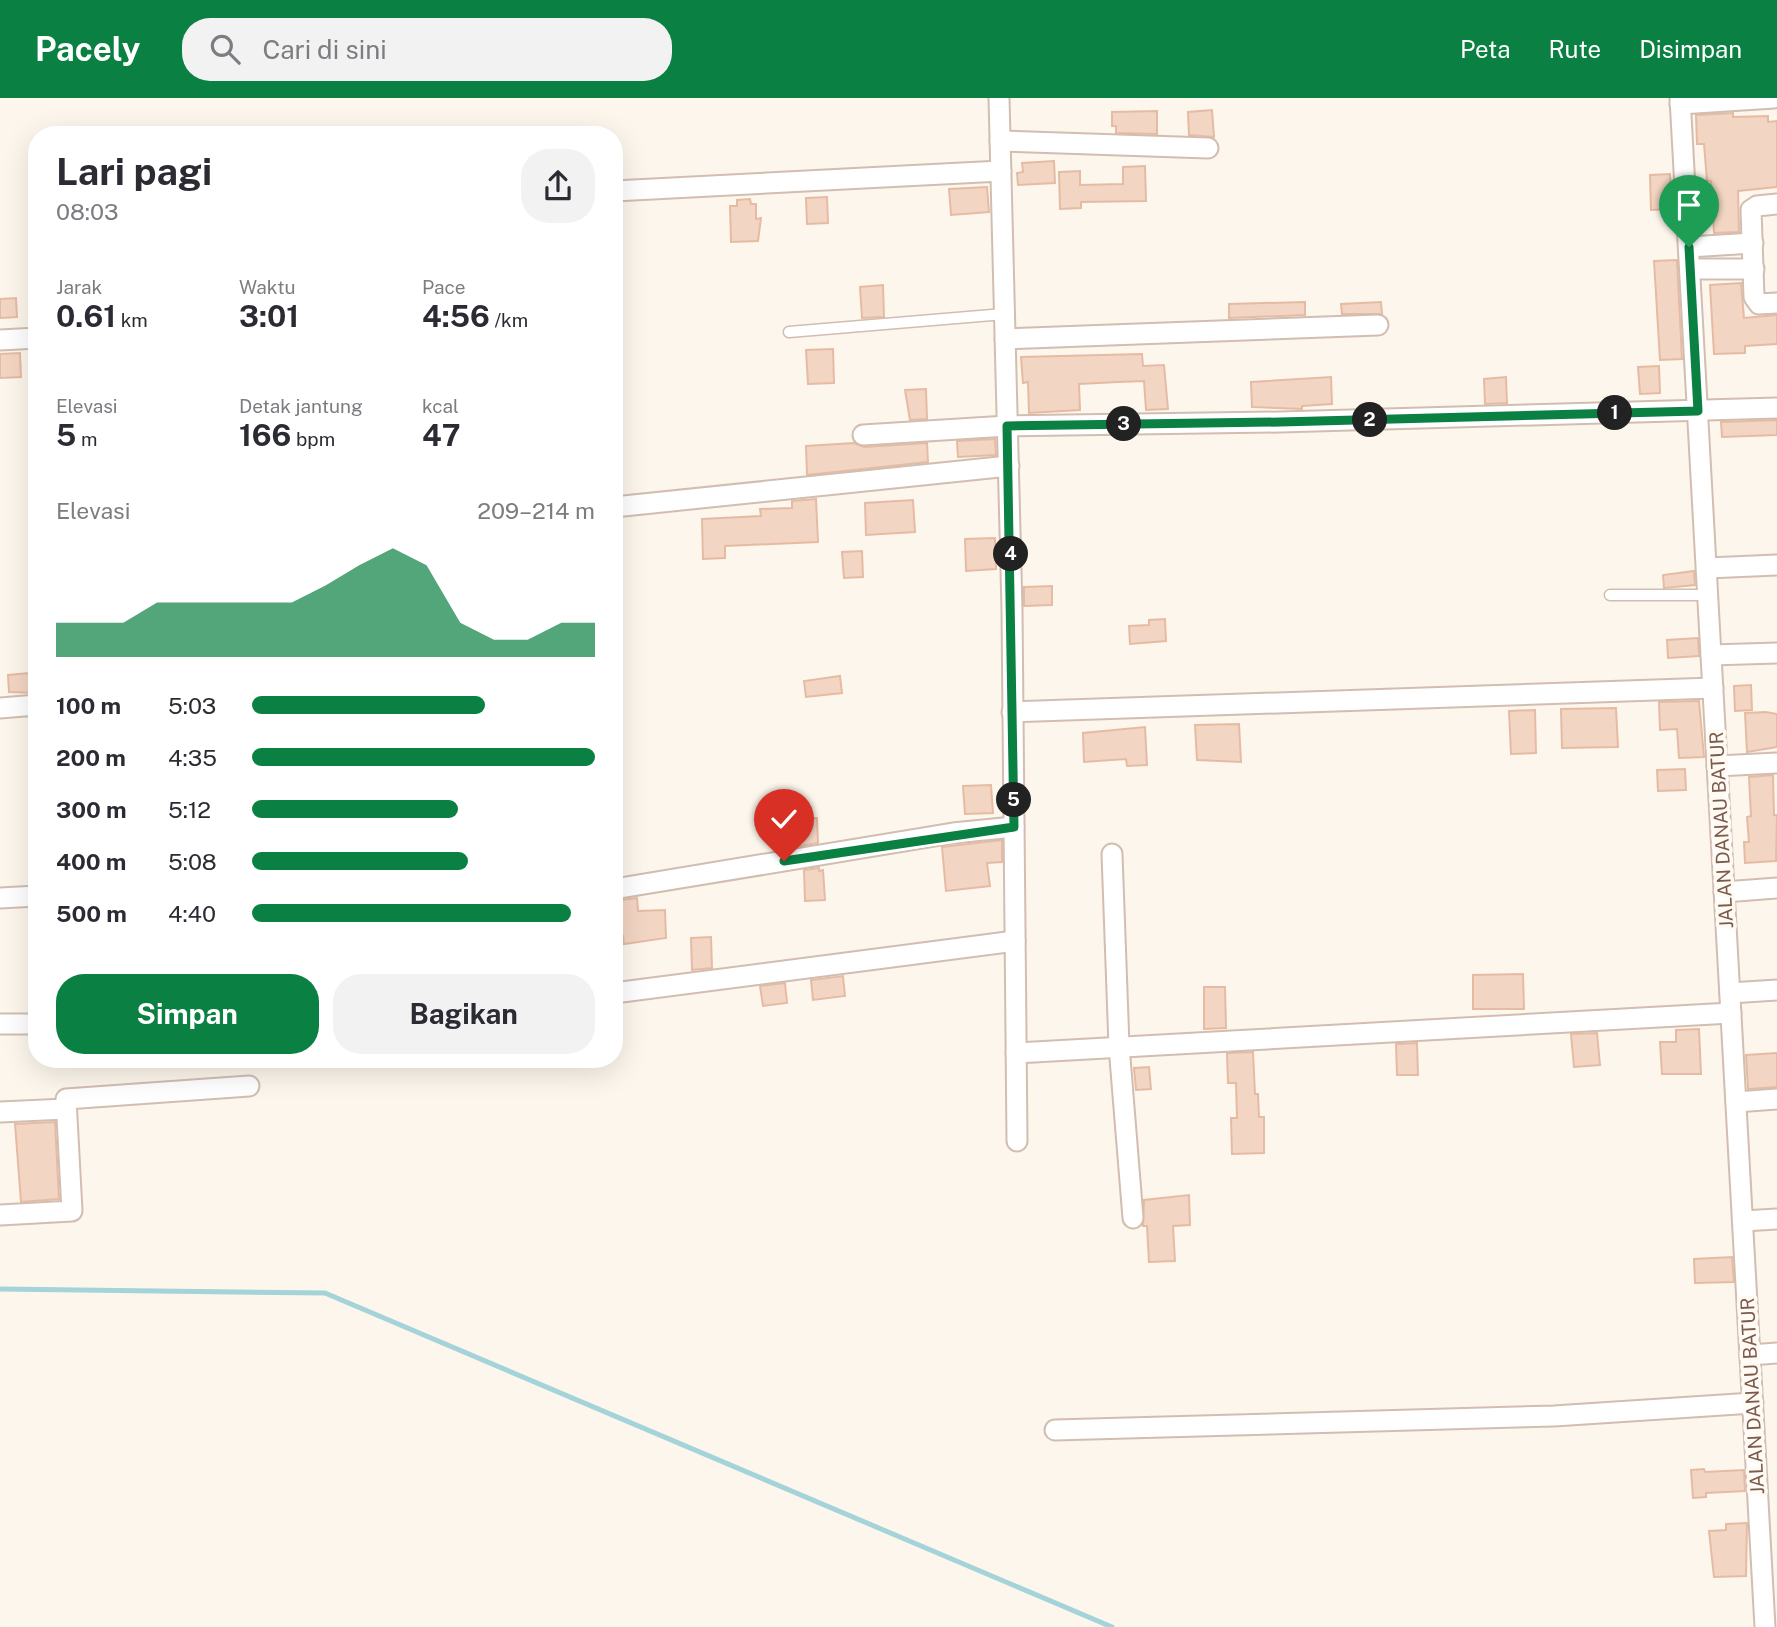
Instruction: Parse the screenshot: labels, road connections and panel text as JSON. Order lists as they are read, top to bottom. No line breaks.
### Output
{"streets":{"street":["JALAN DANAU BATUR"]},"page":{"header":"Pacely","search":"Cari di sini","nav":["Peta","Rute","Disimpan"],"heading":["Lari pagi","08:03"],"stats":[["Jarak","0.61 km"],["Waktu","3:01"],["Pace","4:56 /km"],["Elevasi","5 m"],["Detak jantung","166 bpm"],["kcal","47"]],"pins":["1","2","3","4","5"],"chart":["Elevasi","209–214 m"],"list":[{"name":"100 m","note":"5:03"},{"name":"200 m","note":"4:35"},{"name":"300 m","note":"5:12"},{"name":"400 m","note":"5:08"},{"name":"500 m","note":"4:40"}],"buttons":["Simpan","Bagikan"]}}
